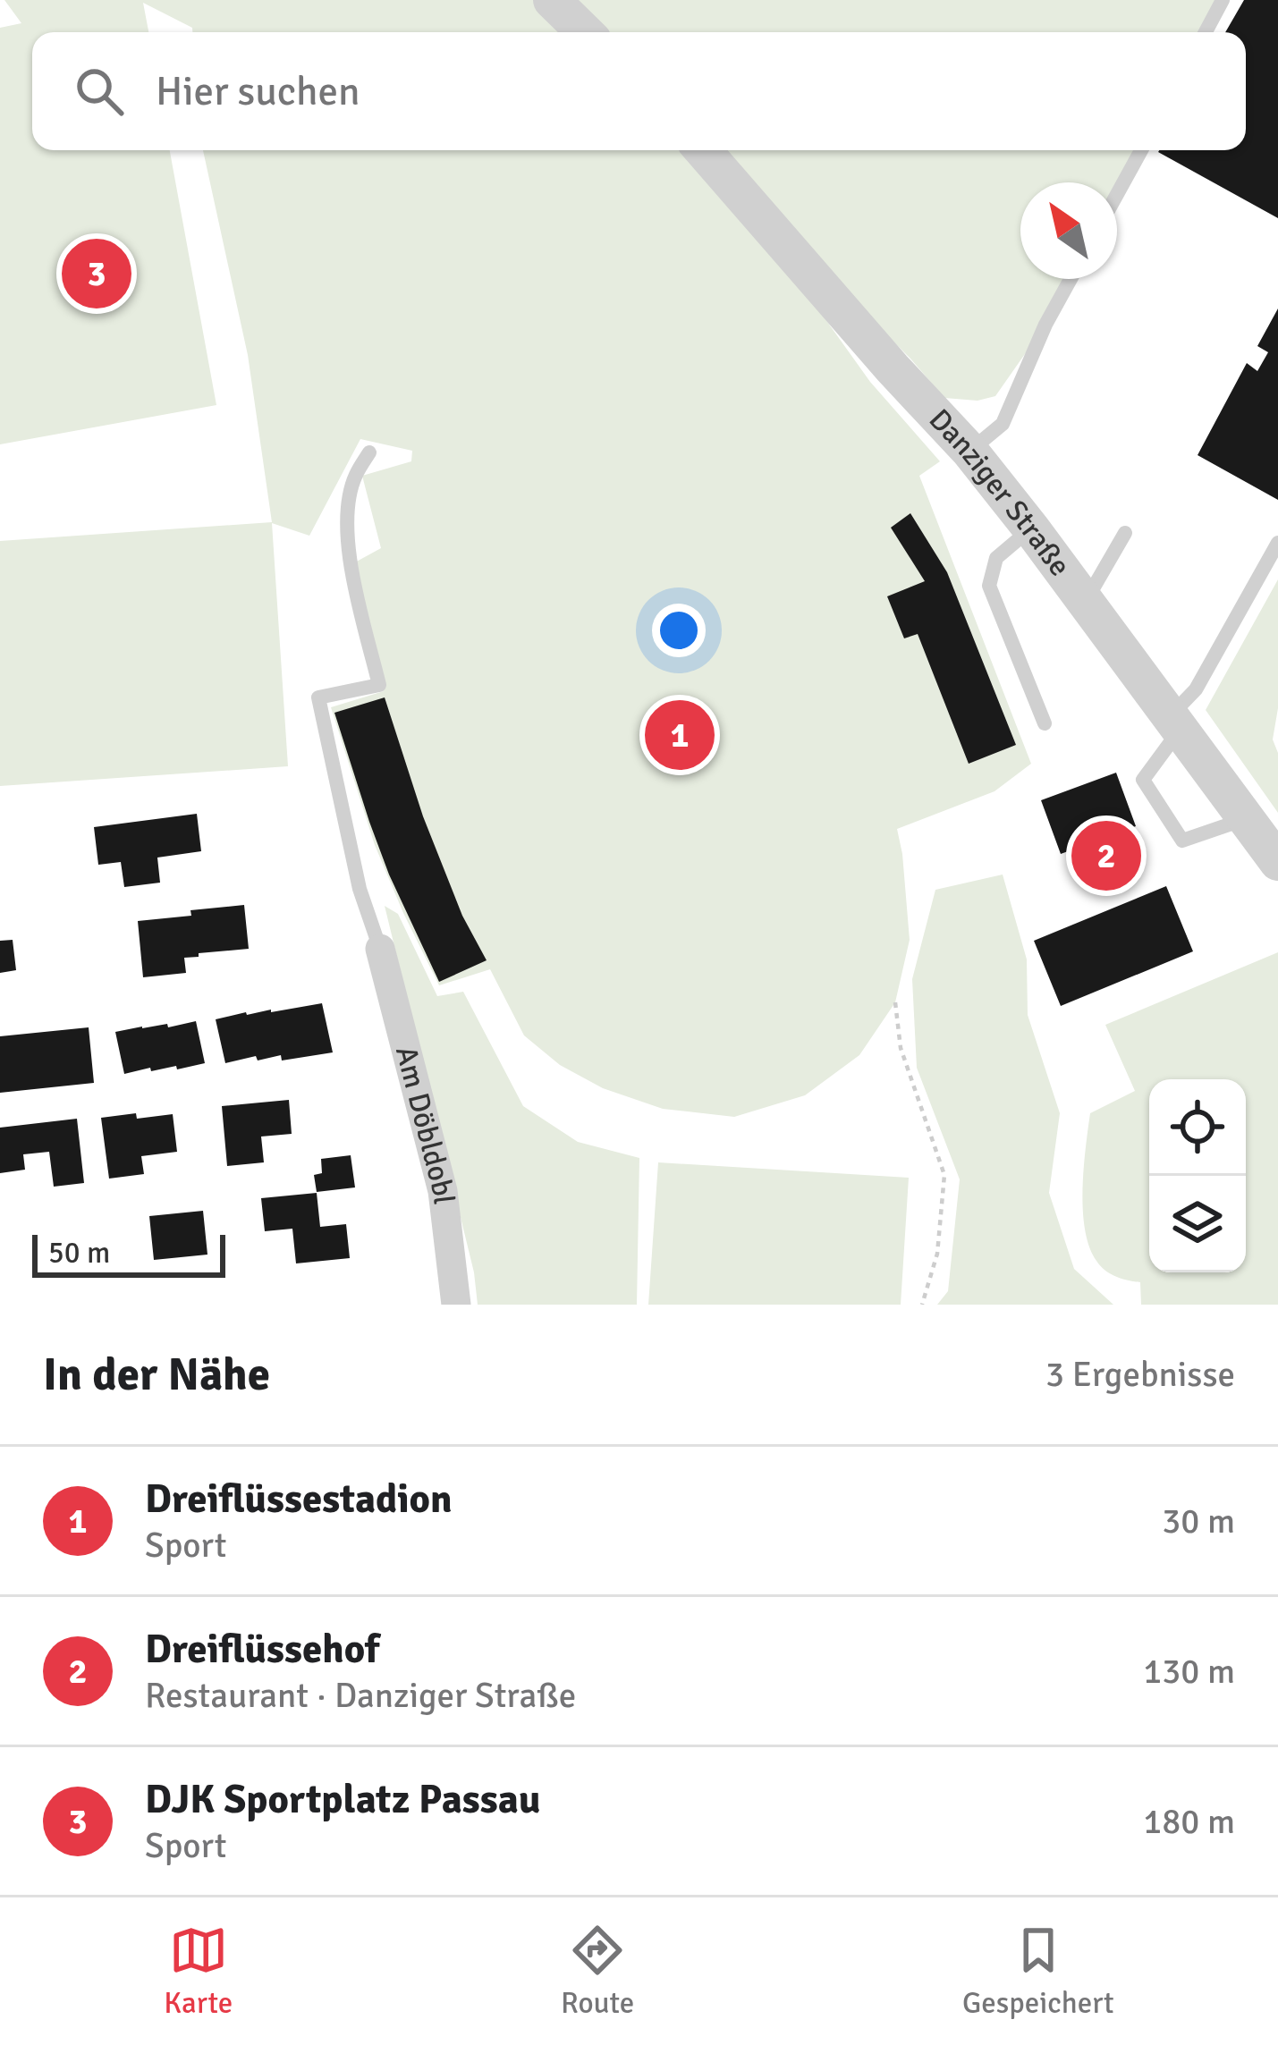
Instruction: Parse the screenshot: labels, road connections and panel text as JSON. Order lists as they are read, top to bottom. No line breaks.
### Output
{"streets":{"street":["Danziger Straße","Am Döbldobl"]},"scale_bar":"50 m","north":"top left","page":{"search":"Hier suchen","pins":["3","1","2"],"scale":"50 m","heading":["In der Nähe","3 Ergebnisse"],"list":[{"mark":"1","name":"Dreiflüssestadion","note":"Sport","value":"30 m"},{"mark":"2","name":"Dreiflüssehof","note":"Restaurant · Danziger Straße","value":"130 m"},{"mark":"3","name":"DJK Sportplatz Passau","note":"Sport","value":"180 m"}],"nav":["Karte","Route","Gespeichert"]}}
